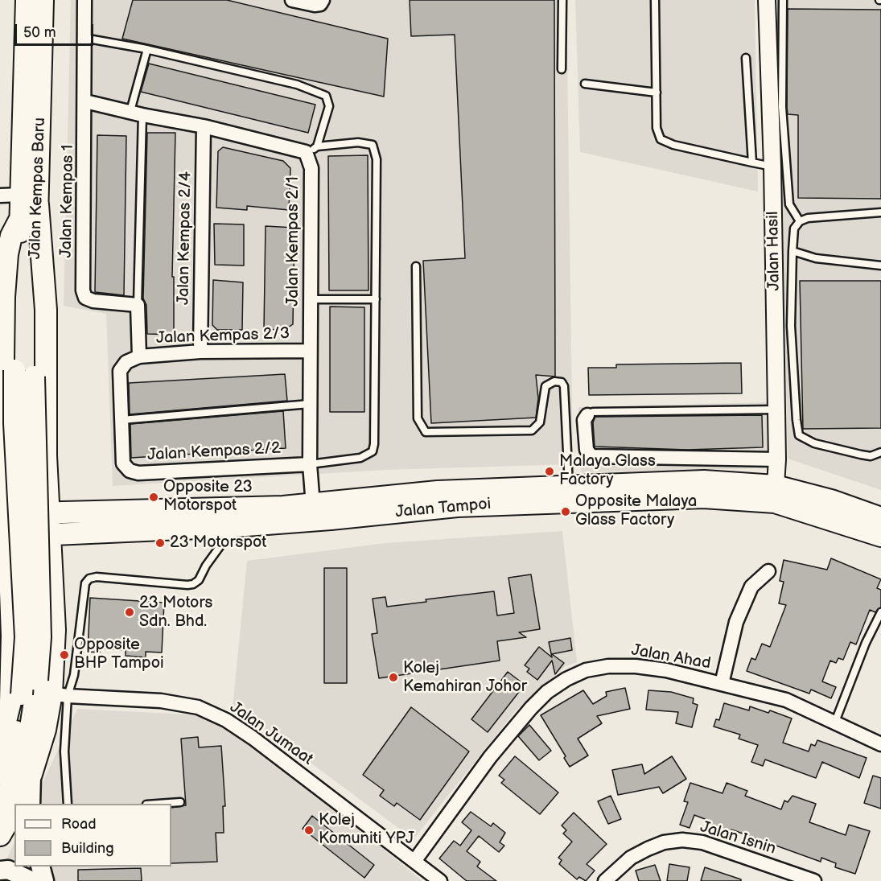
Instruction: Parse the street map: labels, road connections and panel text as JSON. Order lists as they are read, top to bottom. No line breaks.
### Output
{"streets":{"main road":["Jalan Kempas Baru","Jalan Tampoi"],"street":["Jalan Kempas 1","Jalan Kempas 2/4","Jalan Kempas 2/1","Jalan Hasil","Jalan Kempas 2/3","Jalan Kempas 2/2","Jalan Ahad","Jalan Jumaat","Jalan Isnin"]},"crossings":[["Jalan Kempas 2/4","Jalan Kempas 2/3"],["Jalan Kempas 2/1","Jalan Kempas 2/3"],["Jalan Kempas 2/1","Jalan Kempas 2/2"],["Jalan Kempas 2/1","Jalan Tampoi"],["Jalan Hasil","Jalan Tampoi"],["Jalan Kempas 2/3","Jalan Kempas 2/2"],["Jalan Ahad","Jalan Jumaat"]],"places":["Malaya Glass Factory","Opposite 23 Motorspot","Opposite Malaya Glass Factory","23 Motorspot","23 Motors Sdn. Bhd.","Opposite BHP Tampoi","Kolej Kemahiran Johor","Kolej Komuniti YPJ"],"legend":["Road","Building"],"scale_bar":"50 m"}
